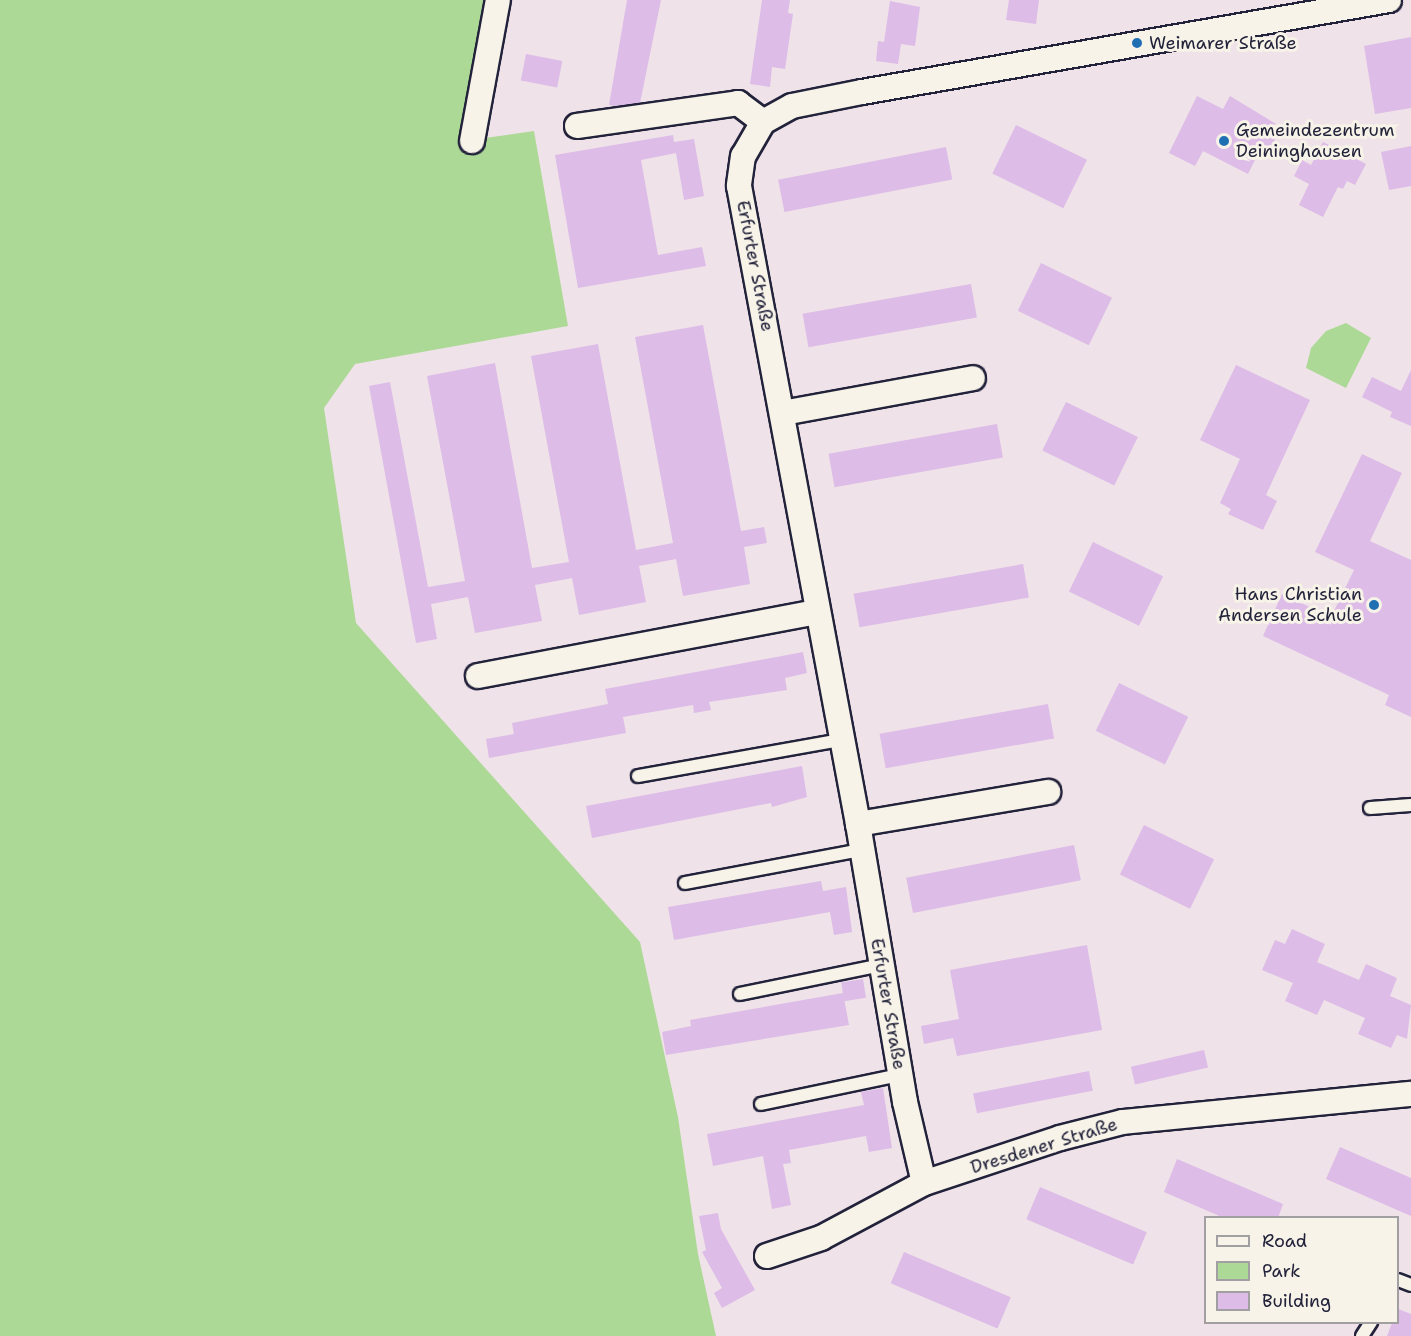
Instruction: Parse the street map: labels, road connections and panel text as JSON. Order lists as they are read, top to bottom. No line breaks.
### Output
{"streets":{"street":["Erfurter Straße","Dresdener Straße"]},"crossings":[["Erfurter Straße","Dresdener Straße"]],"places":["Weimarer Straße","Gemeindezentrum Deininghausen","Hans Christian Andersen Schule"],"legend":["Road","Park","Building"]}
